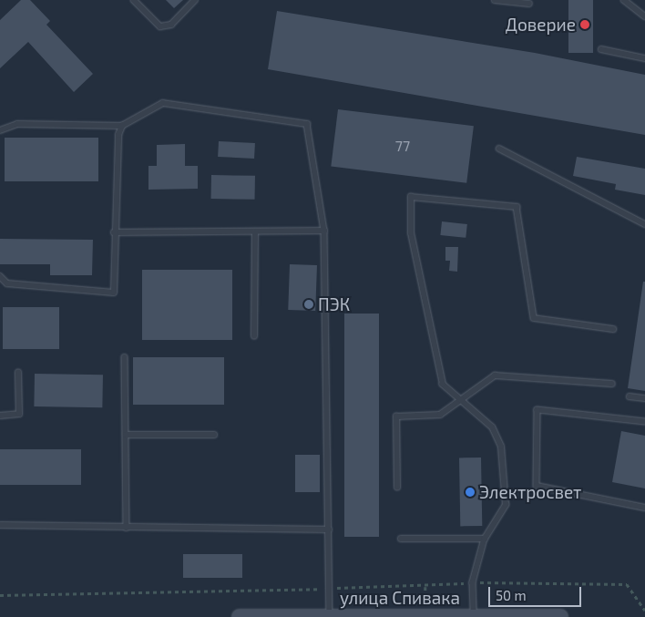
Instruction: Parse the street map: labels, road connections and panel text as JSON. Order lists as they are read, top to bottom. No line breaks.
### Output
{"streets":{"main road":["улица Спивака"]},"places":["Доверие","ПЭК","Электросвет"],"house_numbers":["77"],"scale_bar":"50 m"}
